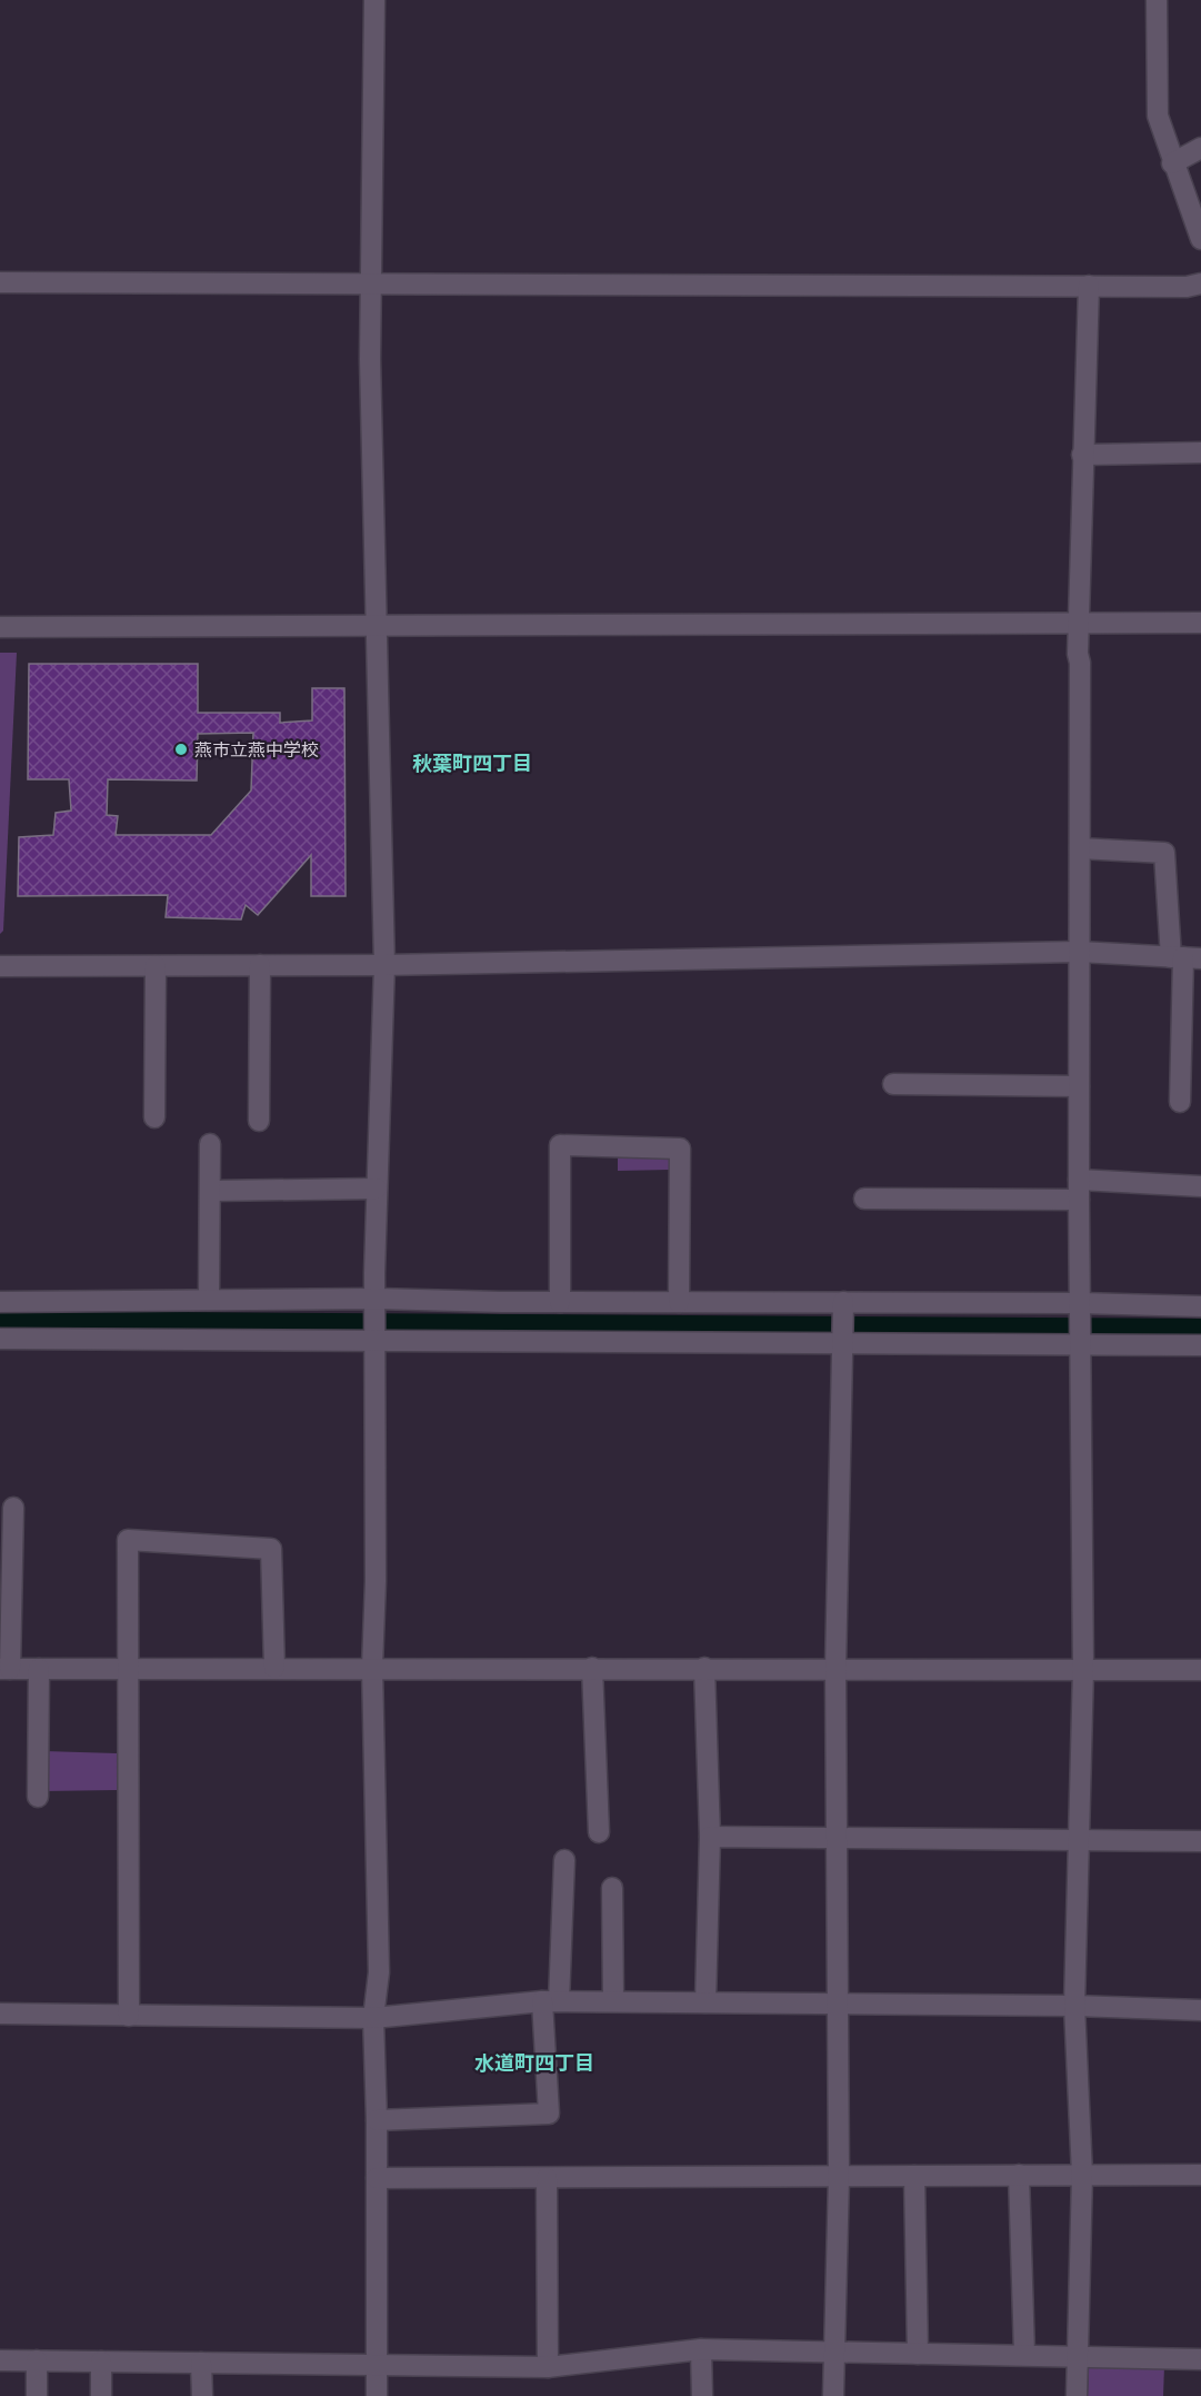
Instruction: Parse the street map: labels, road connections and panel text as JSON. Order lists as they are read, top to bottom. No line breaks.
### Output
{"districts":["秋葉町四丁目","水道町四丁目"],"places":["燕市立燕中学校"]}
